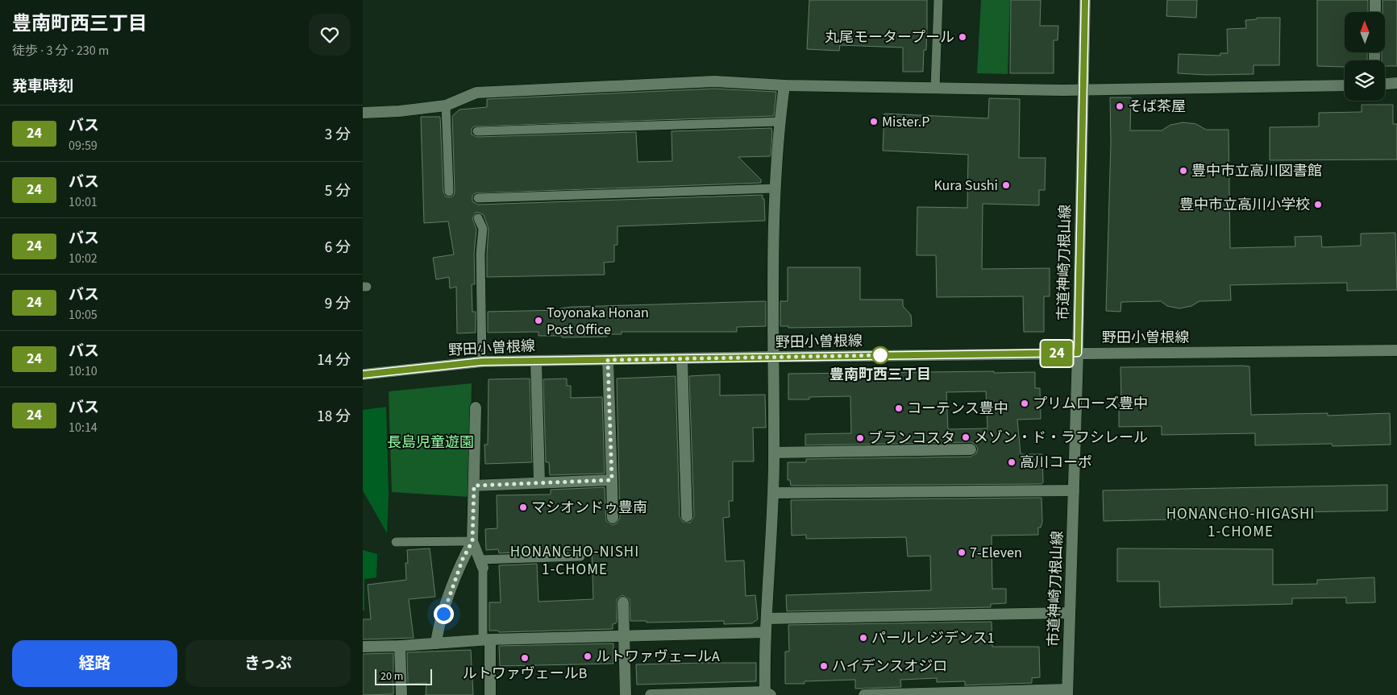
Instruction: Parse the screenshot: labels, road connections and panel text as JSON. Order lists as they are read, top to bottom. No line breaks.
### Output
{"streets":{"street":["市道神崎刀根山線","野田小曽根線"]},"crossings":[["市道神崎刀根山線","野田小曽根線"]],"districts":["HONANCHO-HIGASHI 1-CHOME","HONANCHO-NISHI 1-CHOME"],"parks":["長島児童遊園"],"places":["丸尾モータープール","そば茶屋","Mister.P","豊中市立高川図書館","Kura Sushi","豊中市立高川小学校","Toyonaka Honan Post Office","豊南町西三丁目","プリムローズ豊中","コーテンス豊中","メゾン・ド・ラフシレール","ブランコスタ","高川コーポ","マシオンドゥ豊南","7-Eleven","パールレジデンス1","ルトワァヴェールA","ルトワァヴェールB","ハイデンスオジロ"],"lines":["bus line 24"],"scale_bar":"20 m","north":"top","page":{"heading":[["豊南町西三丁目","徒歩 · 3 分 · 230 m"],"発車時刻"],"on_map":"24","list":[{"mark":"24","name":"バス","note":"09:59","value":"3 分"},{"mark":"24","name":"バス","note":"10:01","value":"5 分"},{"mark":"24","name":"バス","note":"10:02","value":"6 分"},{"mark":"24","name":"バス","note":"10:05","value":"9 分"},{"mark":"24","name":"バス","note":"10:10","value":"14 分"},{"mark":"24","name":"バス","note":"10:14","value":"18 分"}],"buttons":["経路","きっぷ"],"scale":"20 m"}}
